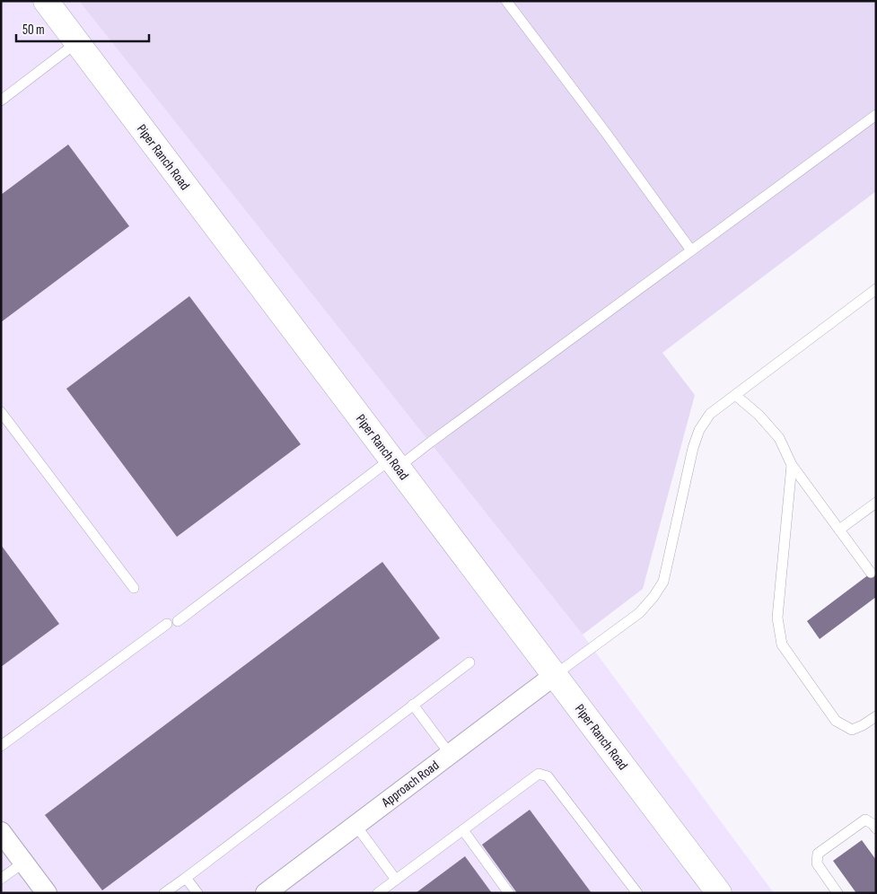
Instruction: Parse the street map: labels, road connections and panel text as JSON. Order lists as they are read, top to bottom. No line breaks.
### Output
{"streets":{"street":["Piper Ranch Road","Approach Road"]},"crossings":[["Piper Ranch Road","Approach Road"]],"scale_bar":"50 m"}
